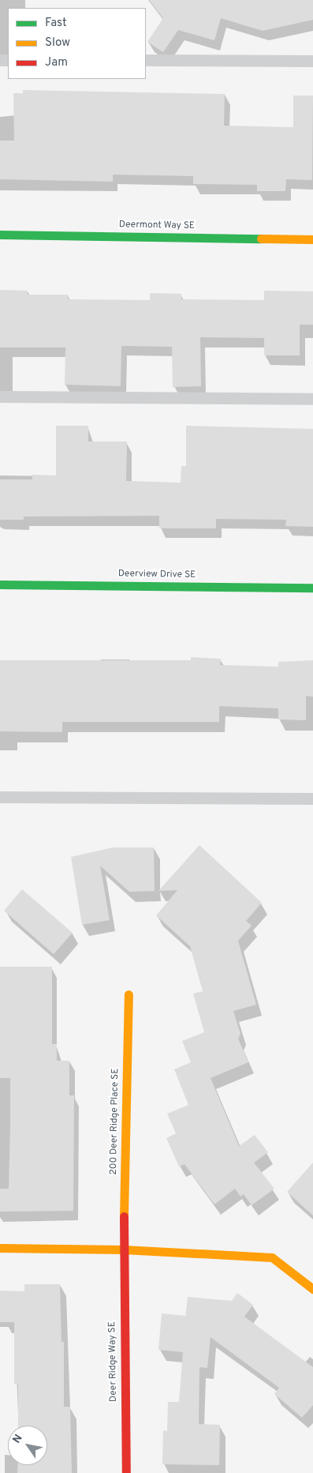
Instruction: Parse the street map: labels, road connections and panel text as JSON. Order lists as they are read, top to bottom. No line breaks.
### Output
{"streets":{"street":["Deermont Way SE","Deerview Drive SE","200 Deer Ridge Place SE","Deer Ridge Way SE"]},"crossings":[["200 Deer Ridge Place SE","Deer Ridge Way SE"]],"legend":["Fast","Slow","Jam"],"north":"top left"}
